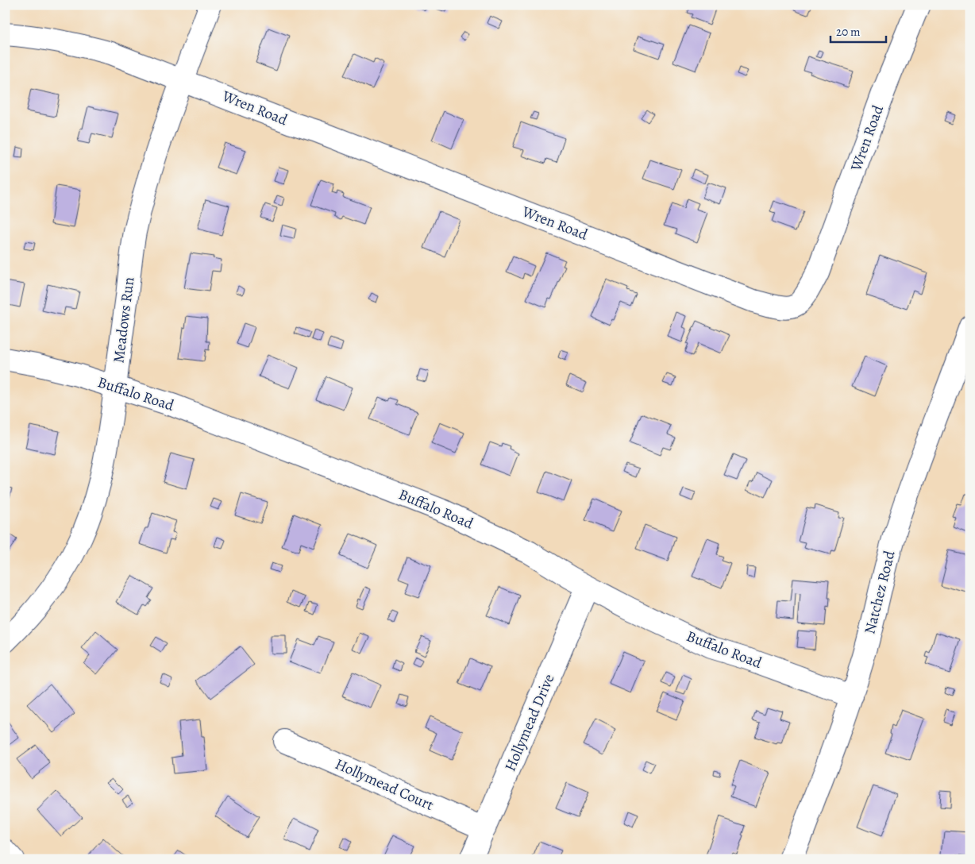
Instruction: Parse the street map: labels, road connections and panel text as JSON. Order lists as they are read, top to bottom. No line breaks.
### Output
{"streets":{"street":["Wren Road","Meadows Run","Buffalo Road","Natchez Road","Hollymead Drive","Hollymead Court"]},"crossings":[["Wren Road","Meadows Run"],["Meadows Run","Buffalo Road"],["Buffalo Road","Natchez Road"],["Buffalo Road","Hollymead Drive"],["Hollymead Drive","Hollymead Court"]],"scale_bar":"20 m"}
